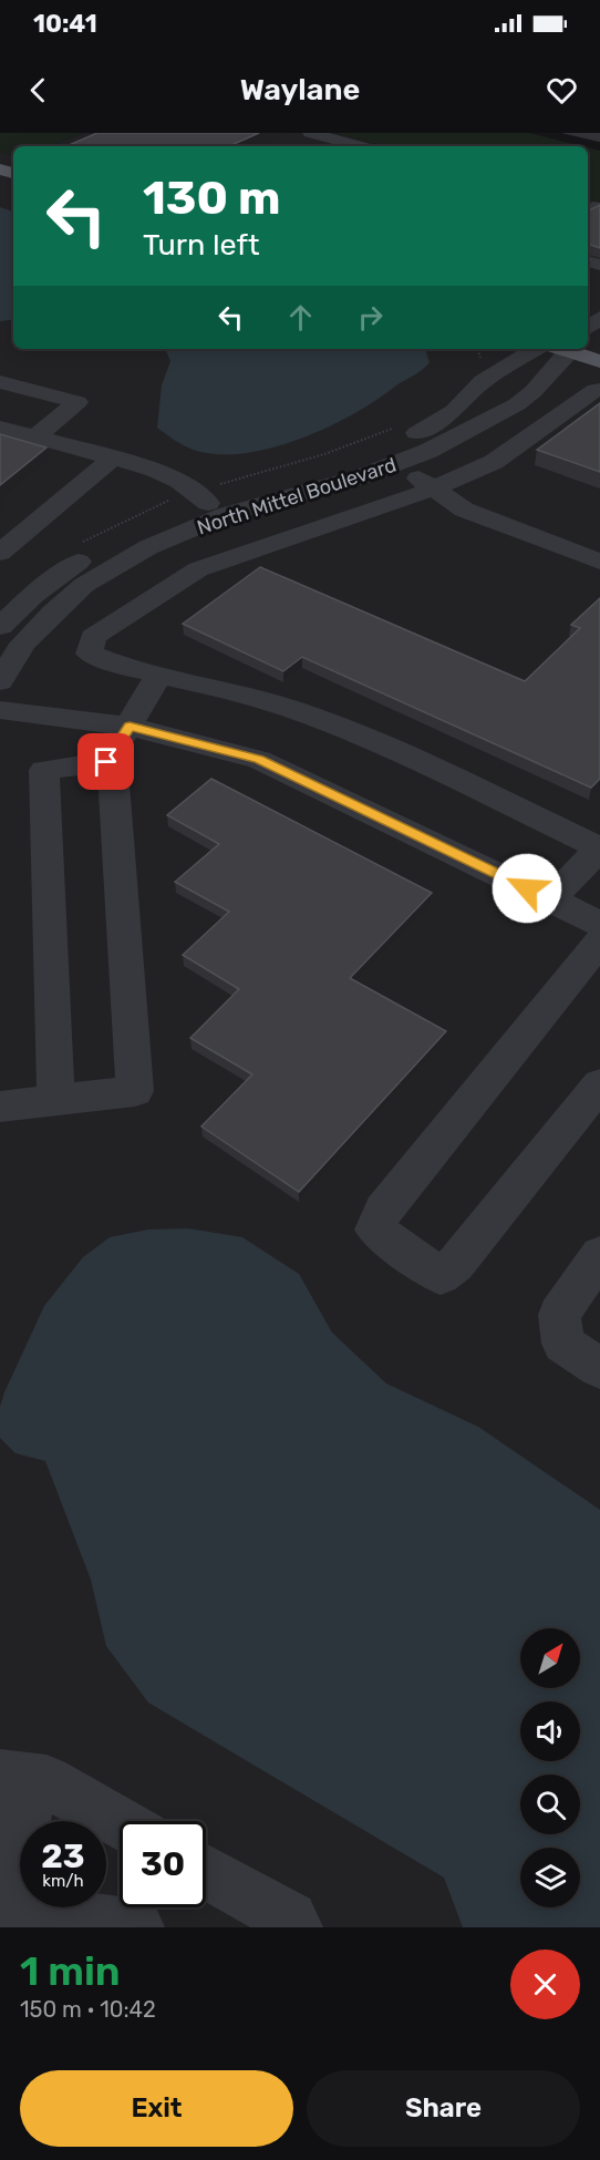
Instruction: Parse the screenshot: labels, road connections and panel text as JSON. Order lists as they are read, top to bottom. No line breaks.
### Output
{"streets":{"street":["North Mittel Boulevard"]},"north":"top right","page":{"status":"10:41","header":"Waylane","turn":["130 m","Turn left"],"speed":"23 km/h","limit":"30","heading":["1 min","150 m · 10:42"],"buttons":["Exit","Share"]}}
